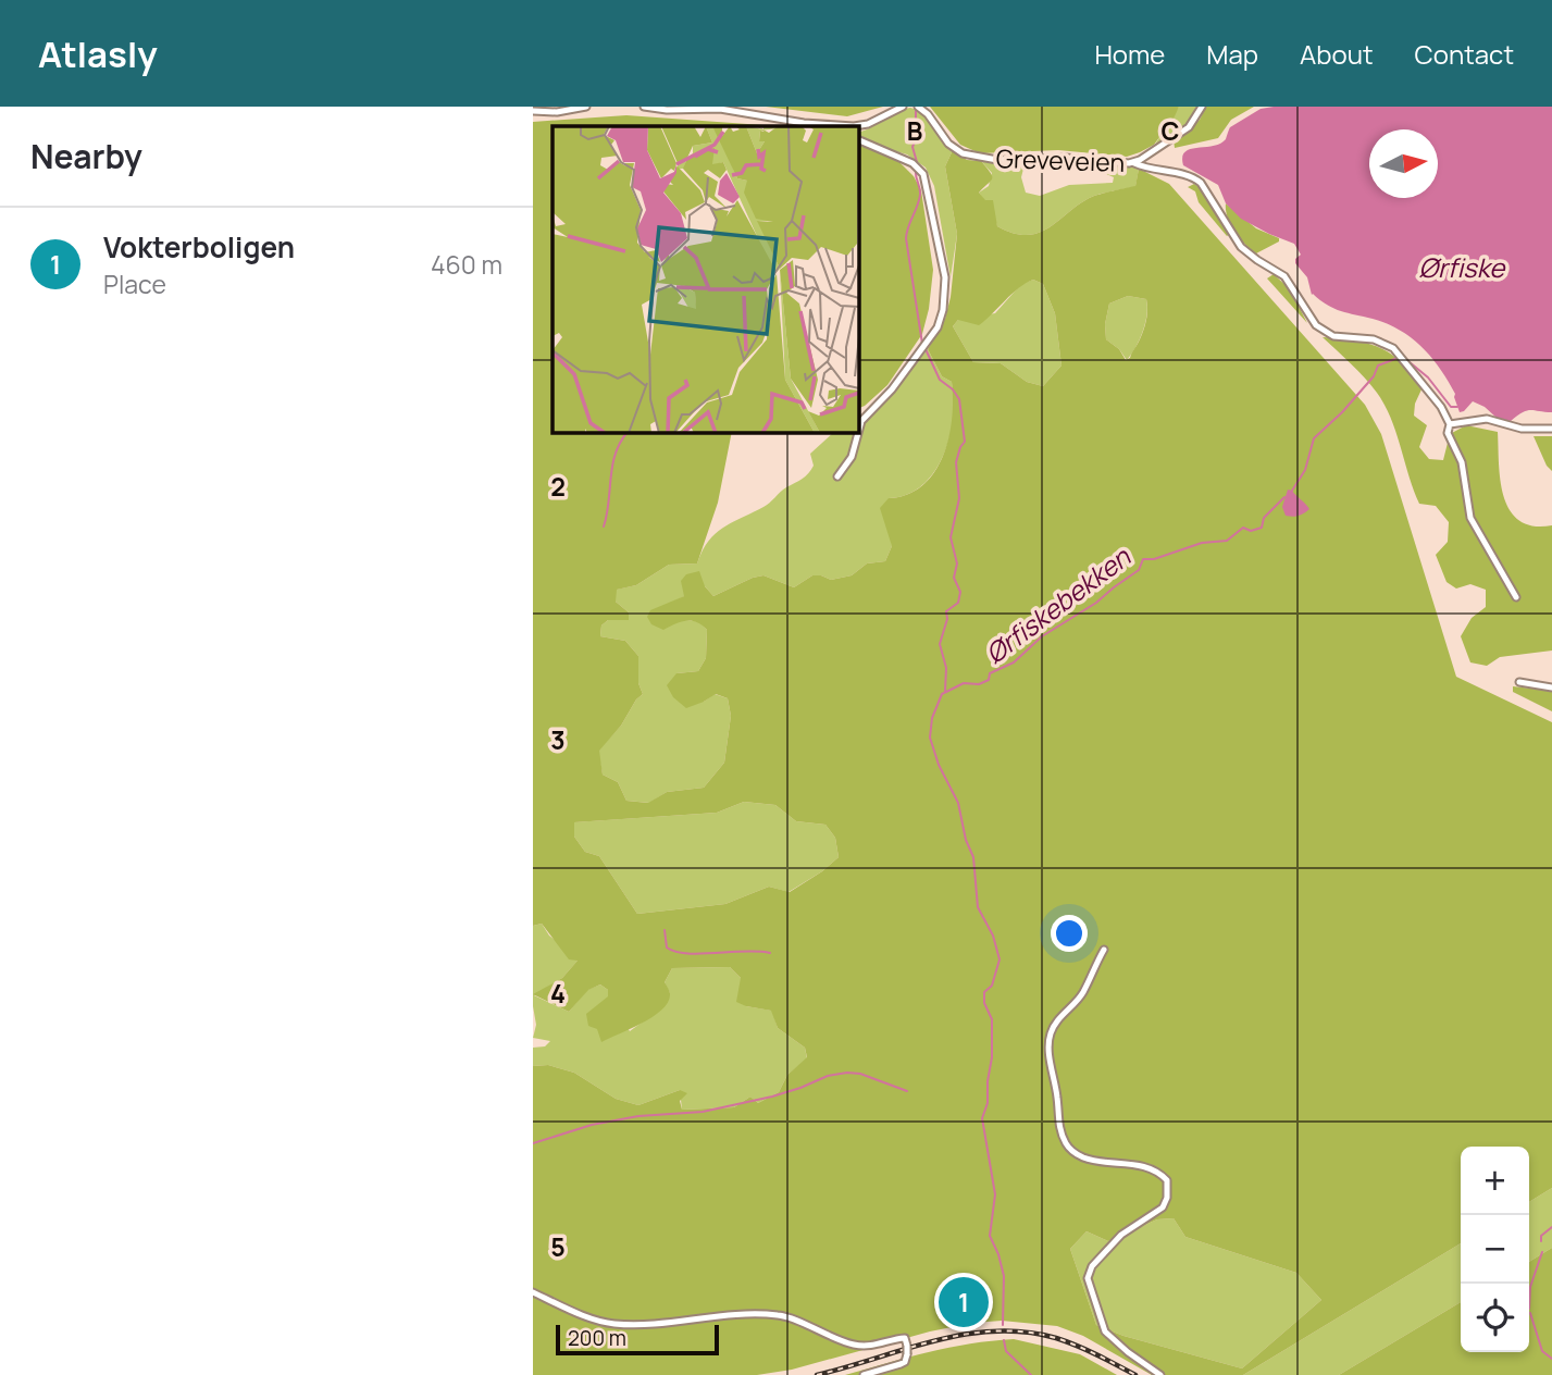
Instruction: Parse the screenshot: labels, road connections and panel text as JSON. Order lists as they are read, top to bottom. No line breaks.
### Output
{"streets":{"street":["Greveveien"]},"water":["Ørfiske","Ørfiskebekken"],"scale_bar":"200 m","north":"right","page":{"header":"Atlasly","nav":["Home","Map","About","Contact"],"heading":"Nearby","list":[{"mark":"1","name":"Vokterboligen","note":"Place","value":"460 m"}],"map_buttons":["+","−"],"pins":"1","scale":"200 m"},"grid":{"columns":["B","C"],"rows":["2","3","4","5"]}}
